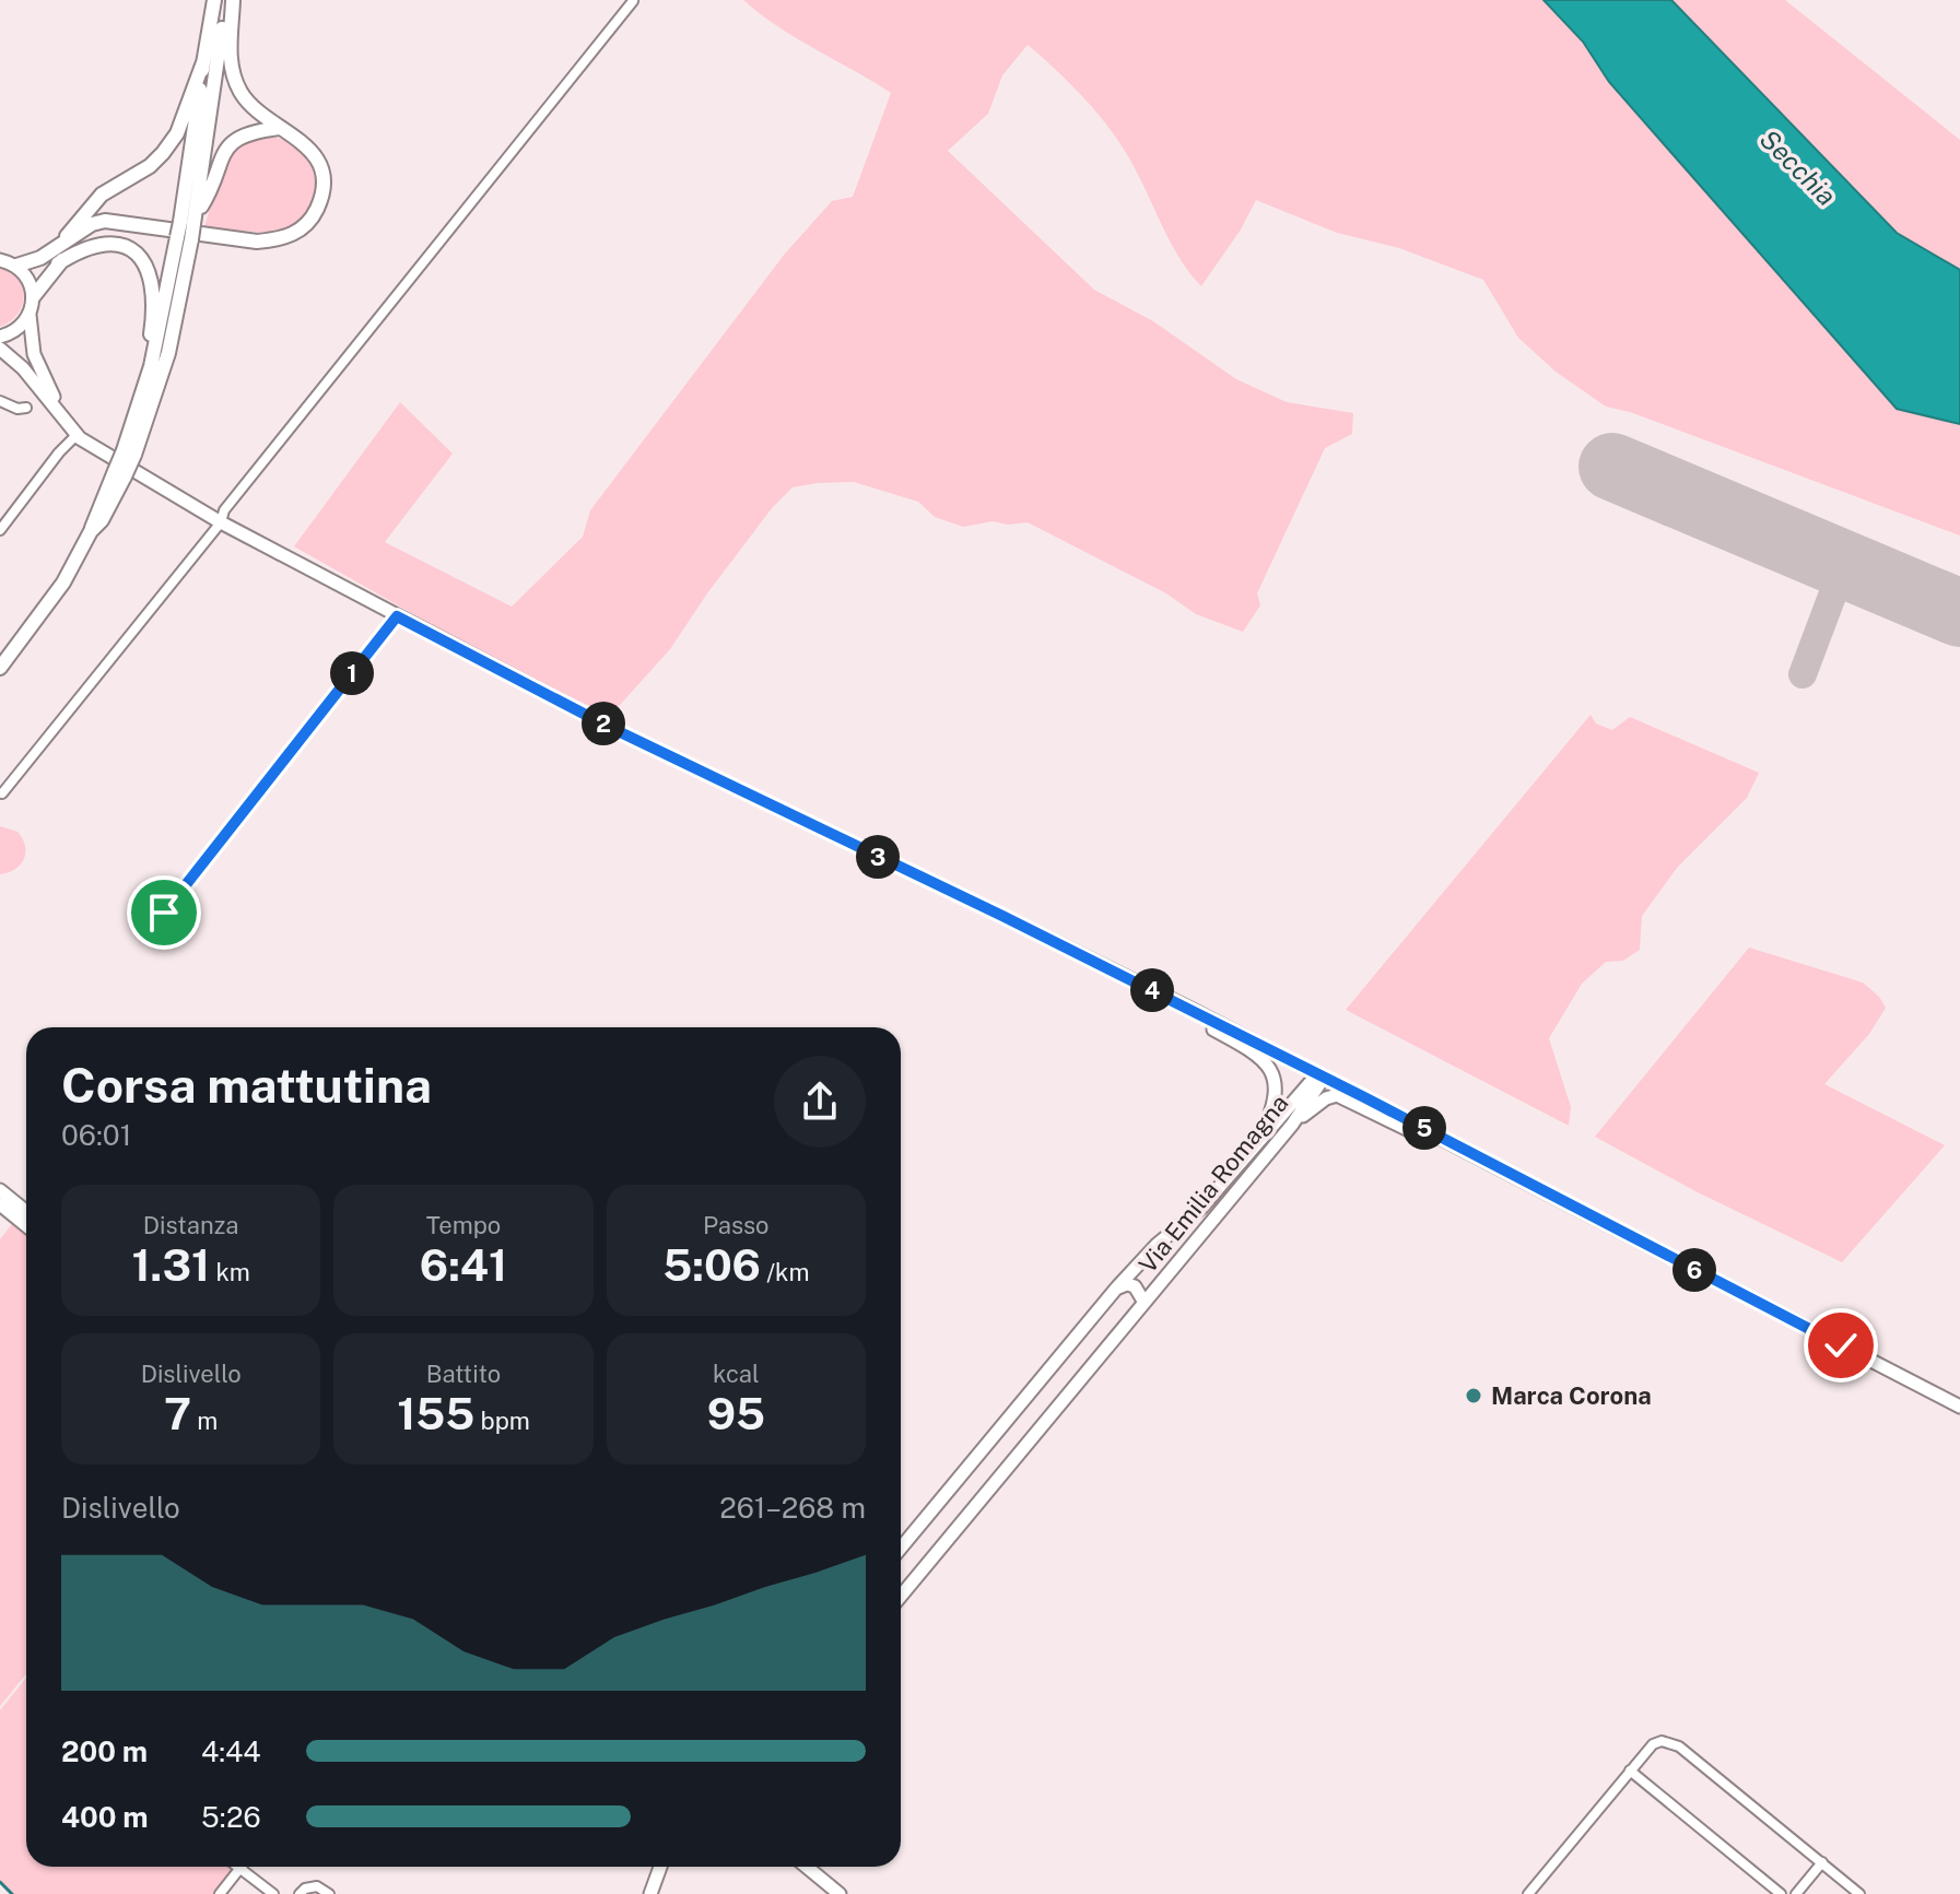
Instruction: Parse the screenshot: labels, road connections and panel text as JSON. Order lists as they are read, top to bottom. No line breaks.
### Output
{"streets":{"main road":["Via Emilia Romagna"]},"water":["Secchia"],"places":["Marca Corona"],"page":{"pins":["1","2","3","4","5","6"],"heading":["Corsa mattutina","06:01"],"stats":[["Distanza","1.31 km"],["Tempo","6:41"],["Passo","5:06 /km"],["Dislivello","7 m"],["Battito","155 bpm"],["kcal","95"]],"chart":["Dislivello","261–268 m"],"list":[{"name":"200 m","note":"4:44"},{"name":"400 m","note":"5:26"}]}}
